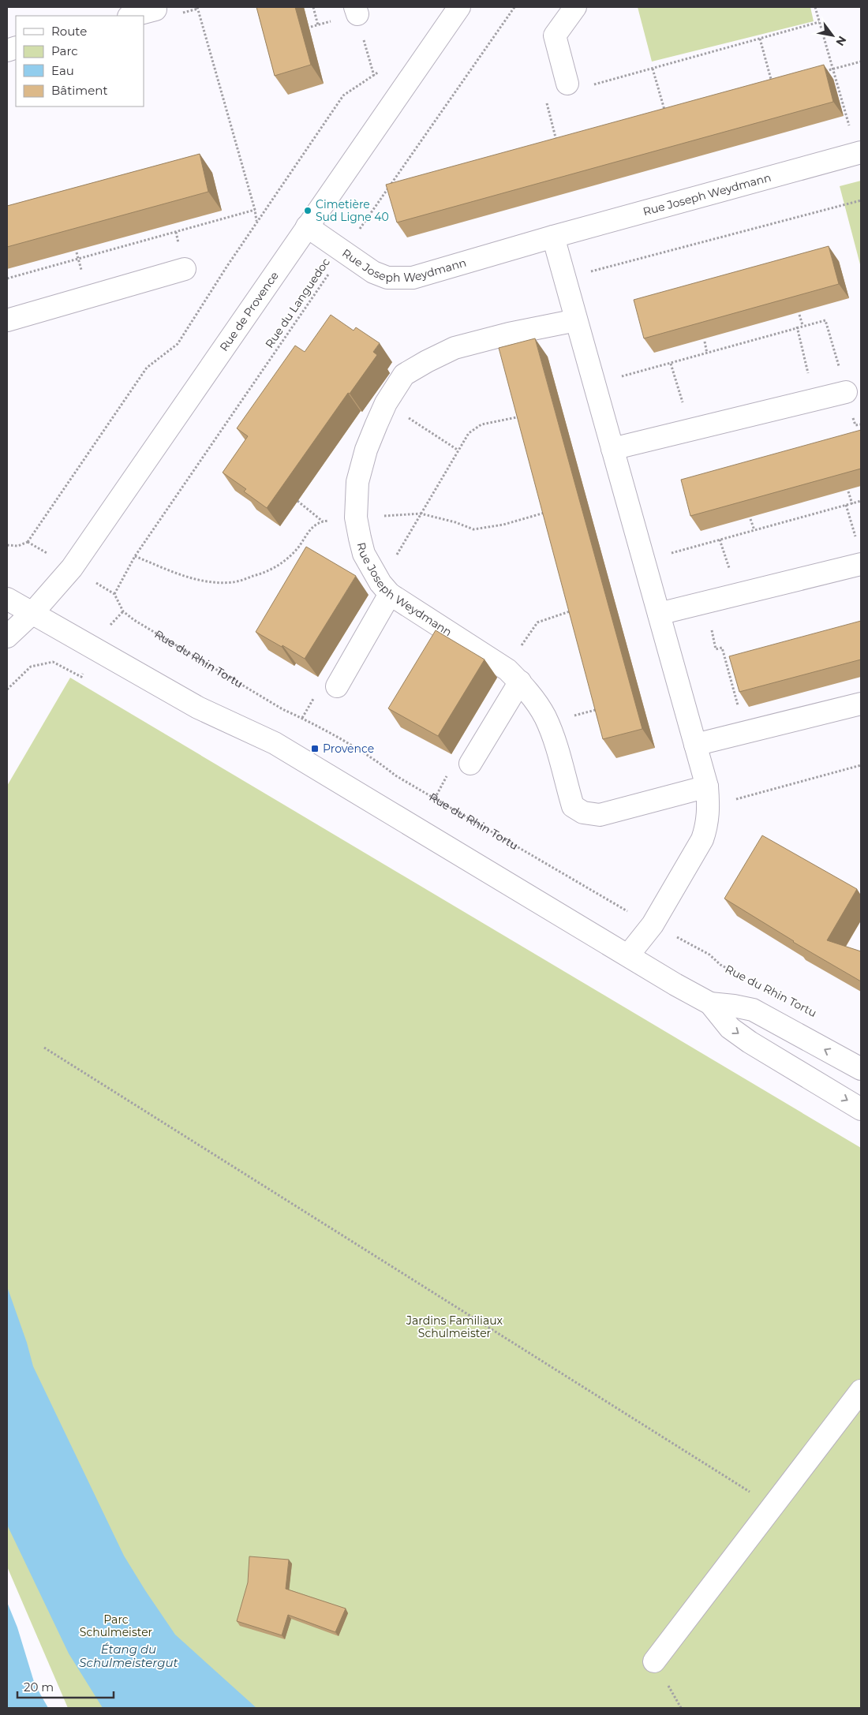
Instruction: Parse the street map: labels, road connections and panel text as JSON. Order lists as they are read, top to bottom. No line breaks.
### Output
{"streets":{"street":["Rue Joseph Weydmann","Rue de Provence"],"path":["Rue du Languedoc","Rue du Rhin Tortu"]},"crossings":[["Rue Joseph Weydmann","Rue du Languedoc"],["Rue Joseph Weydmann","Rue de Provence"],["Rue du Languedoc","Rue du Rhin Tortu"]],"water":["Étang du Schulmeistergut"],"parks":["Jardins Familiaux Schulmeister","Parc Schulmeister"],"places":{"other":["Cimetière Sud Ligne 40"],"transit":["Provence"]},"legend":["Route","Parc","Eau","Bâtiment"],"scale_bar":"20 m","north":"bottom right"}
